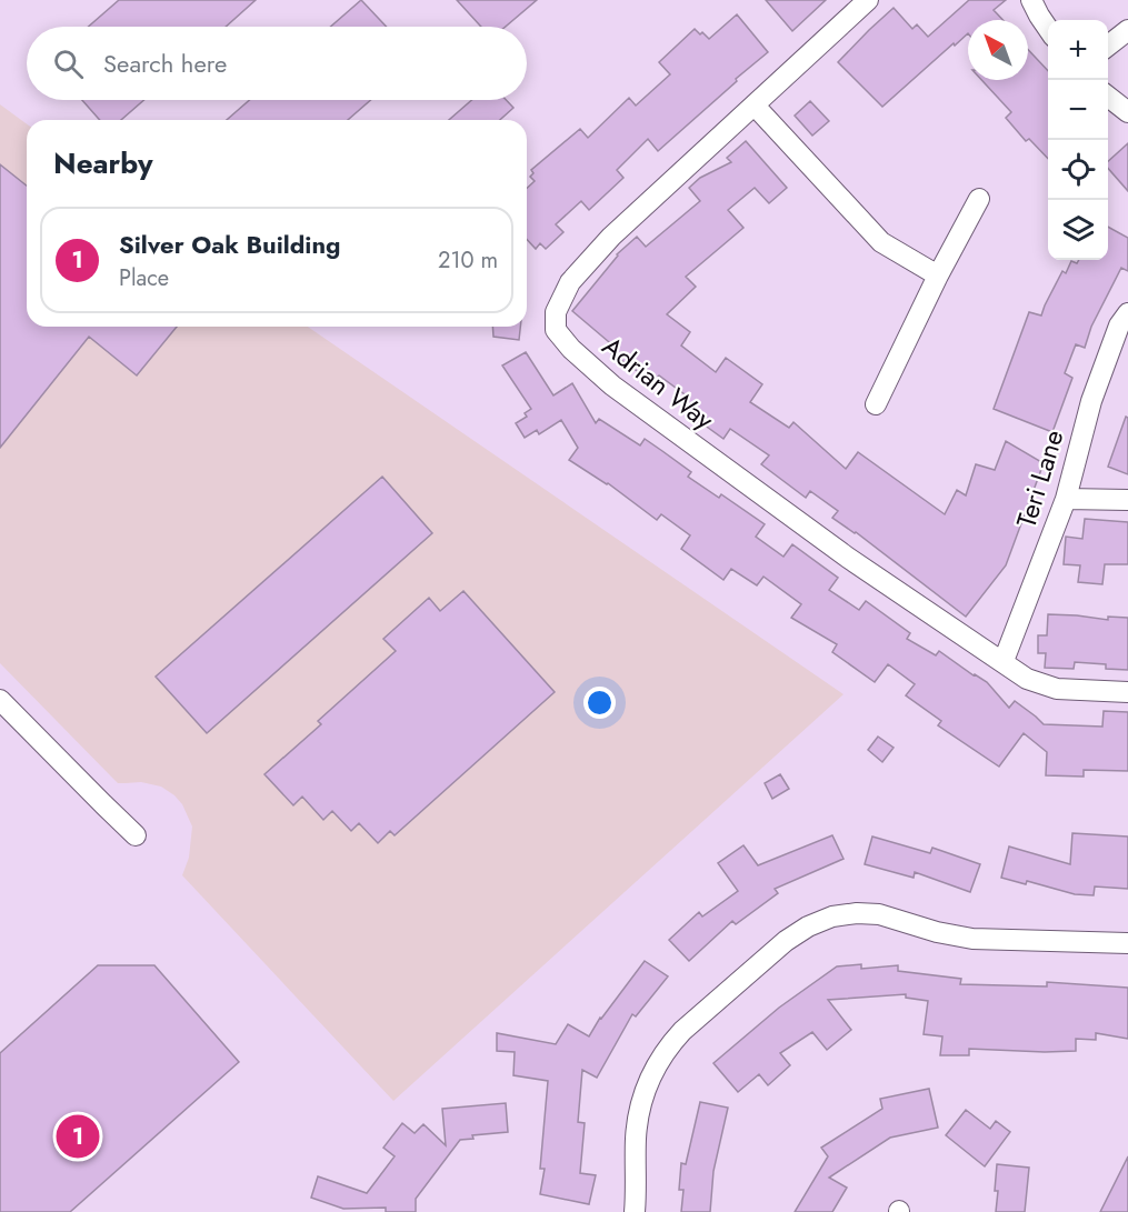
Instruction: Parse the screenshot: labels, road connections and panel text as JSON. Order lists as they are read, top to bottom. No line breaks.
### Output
{"streets":{"street":["Adrian Way","Teri Lane"]},"crossings":[["Adrian Way","Teri Lane"]],"north":"top left","page":{"map_buttons":["+","−"],"search":"Search here","heading":"Nearby","list":[{"mark":"1","name":"Silver Oak Building","note":"Place","value":"210 m"}],"pins":"1"}}
